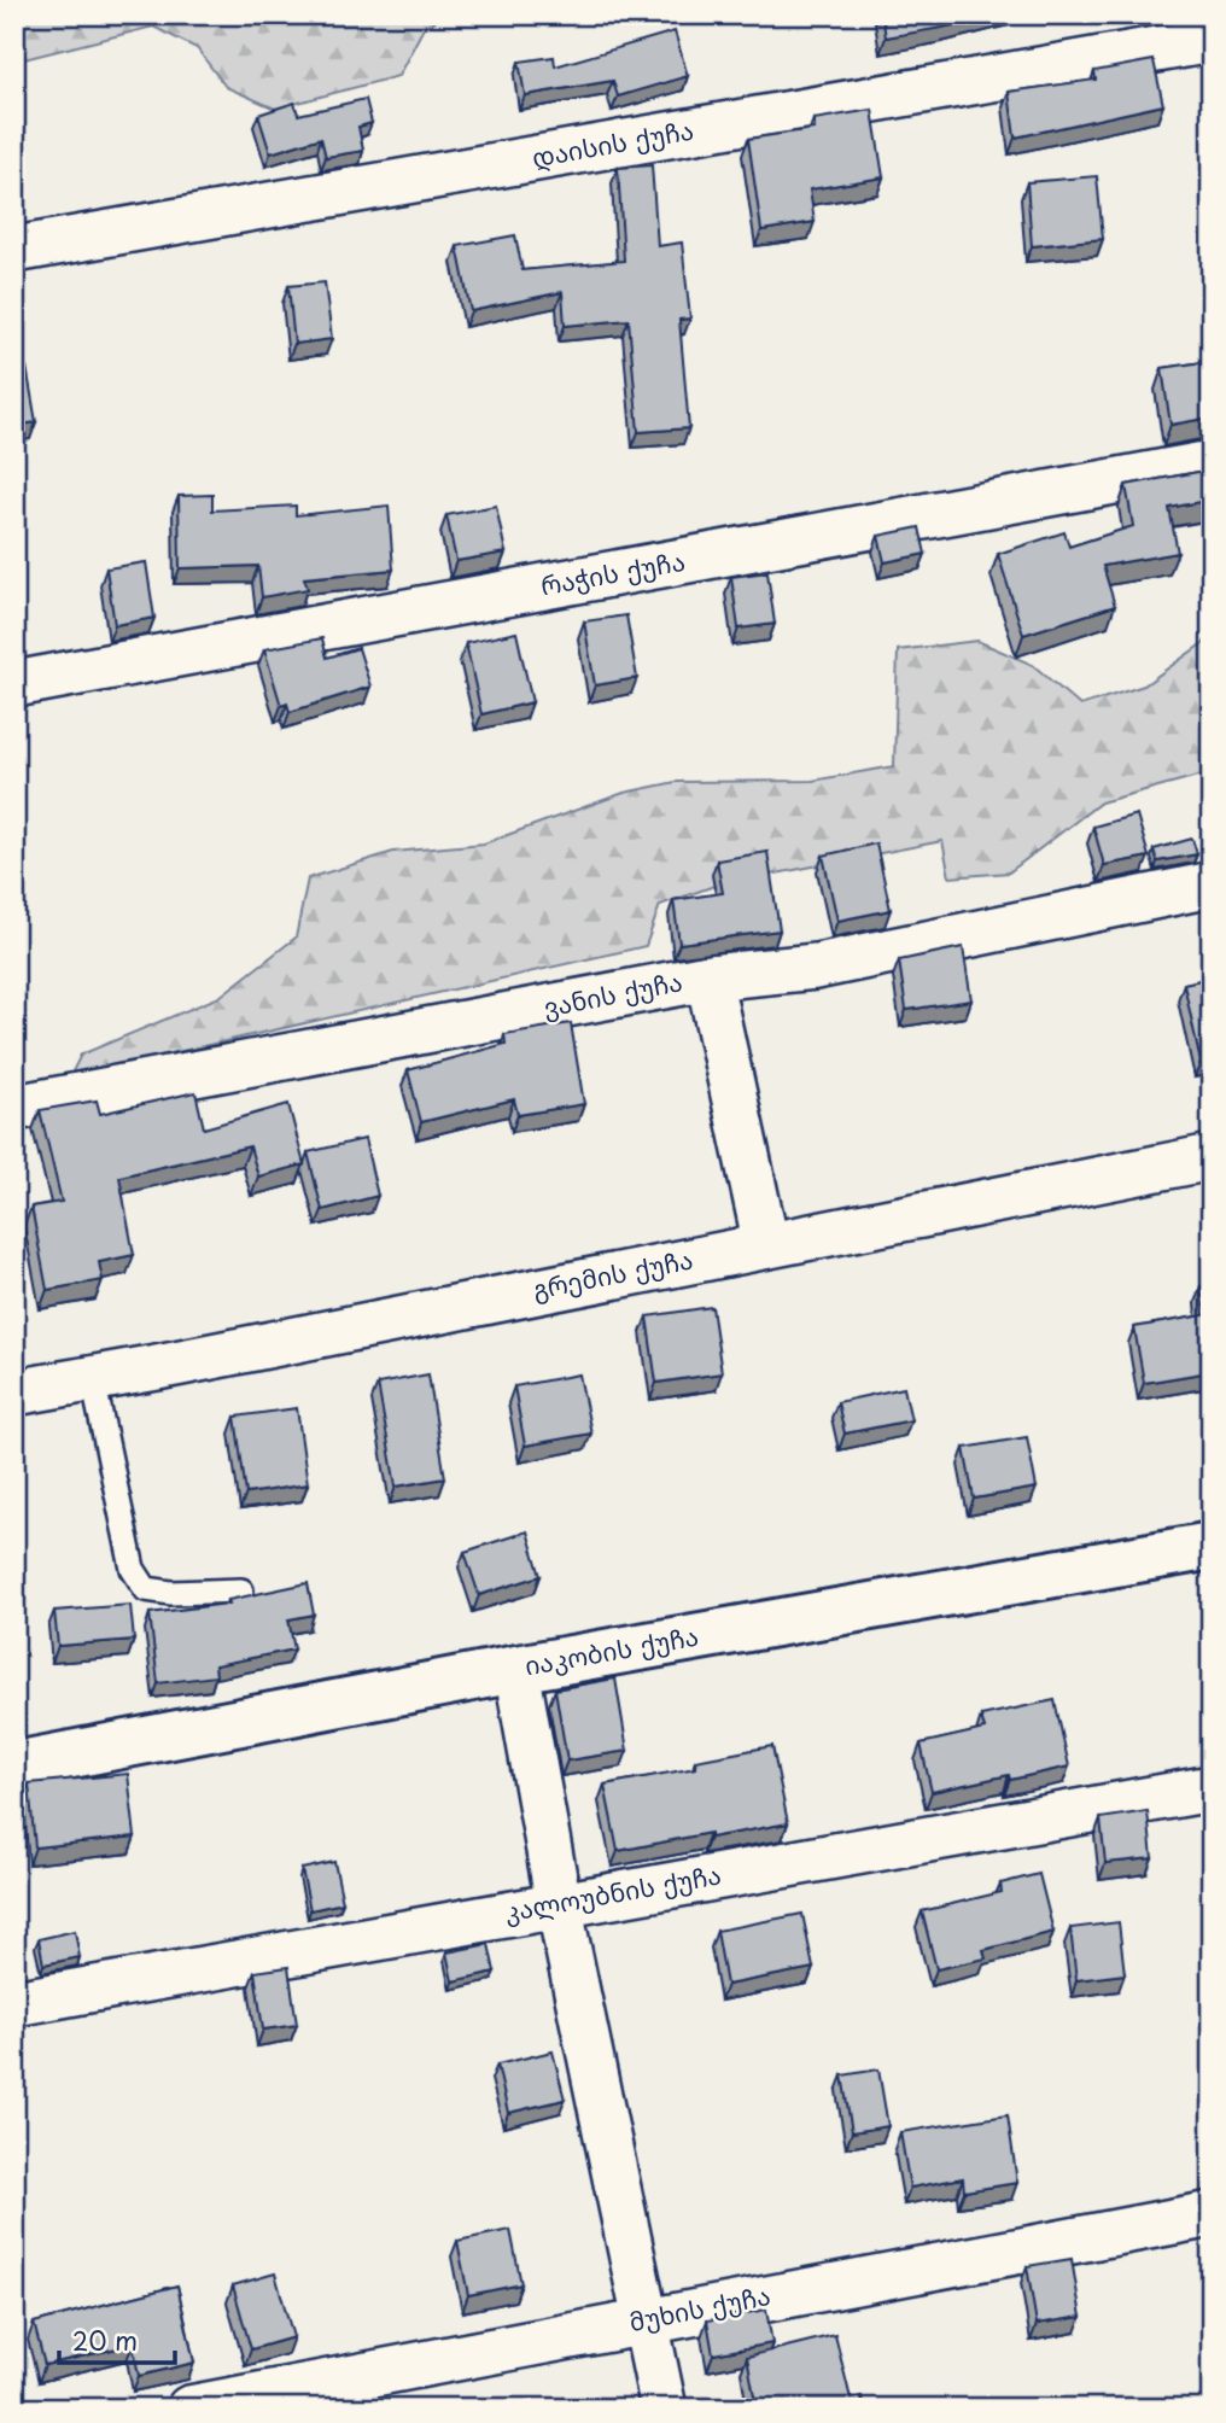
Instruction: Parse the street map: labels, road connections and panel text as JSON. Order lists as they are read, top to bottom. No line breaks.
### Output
{"streets":{"street":["დაისის ქუჩა","რაჭის ქუჩა","ვანის ქუჩა","გრემის ქუჩა","იაკობის ქუჩა","კალოუბნის ქუჩა","მუხის ქუჩა"]},"scale_bar":"20 m"}
